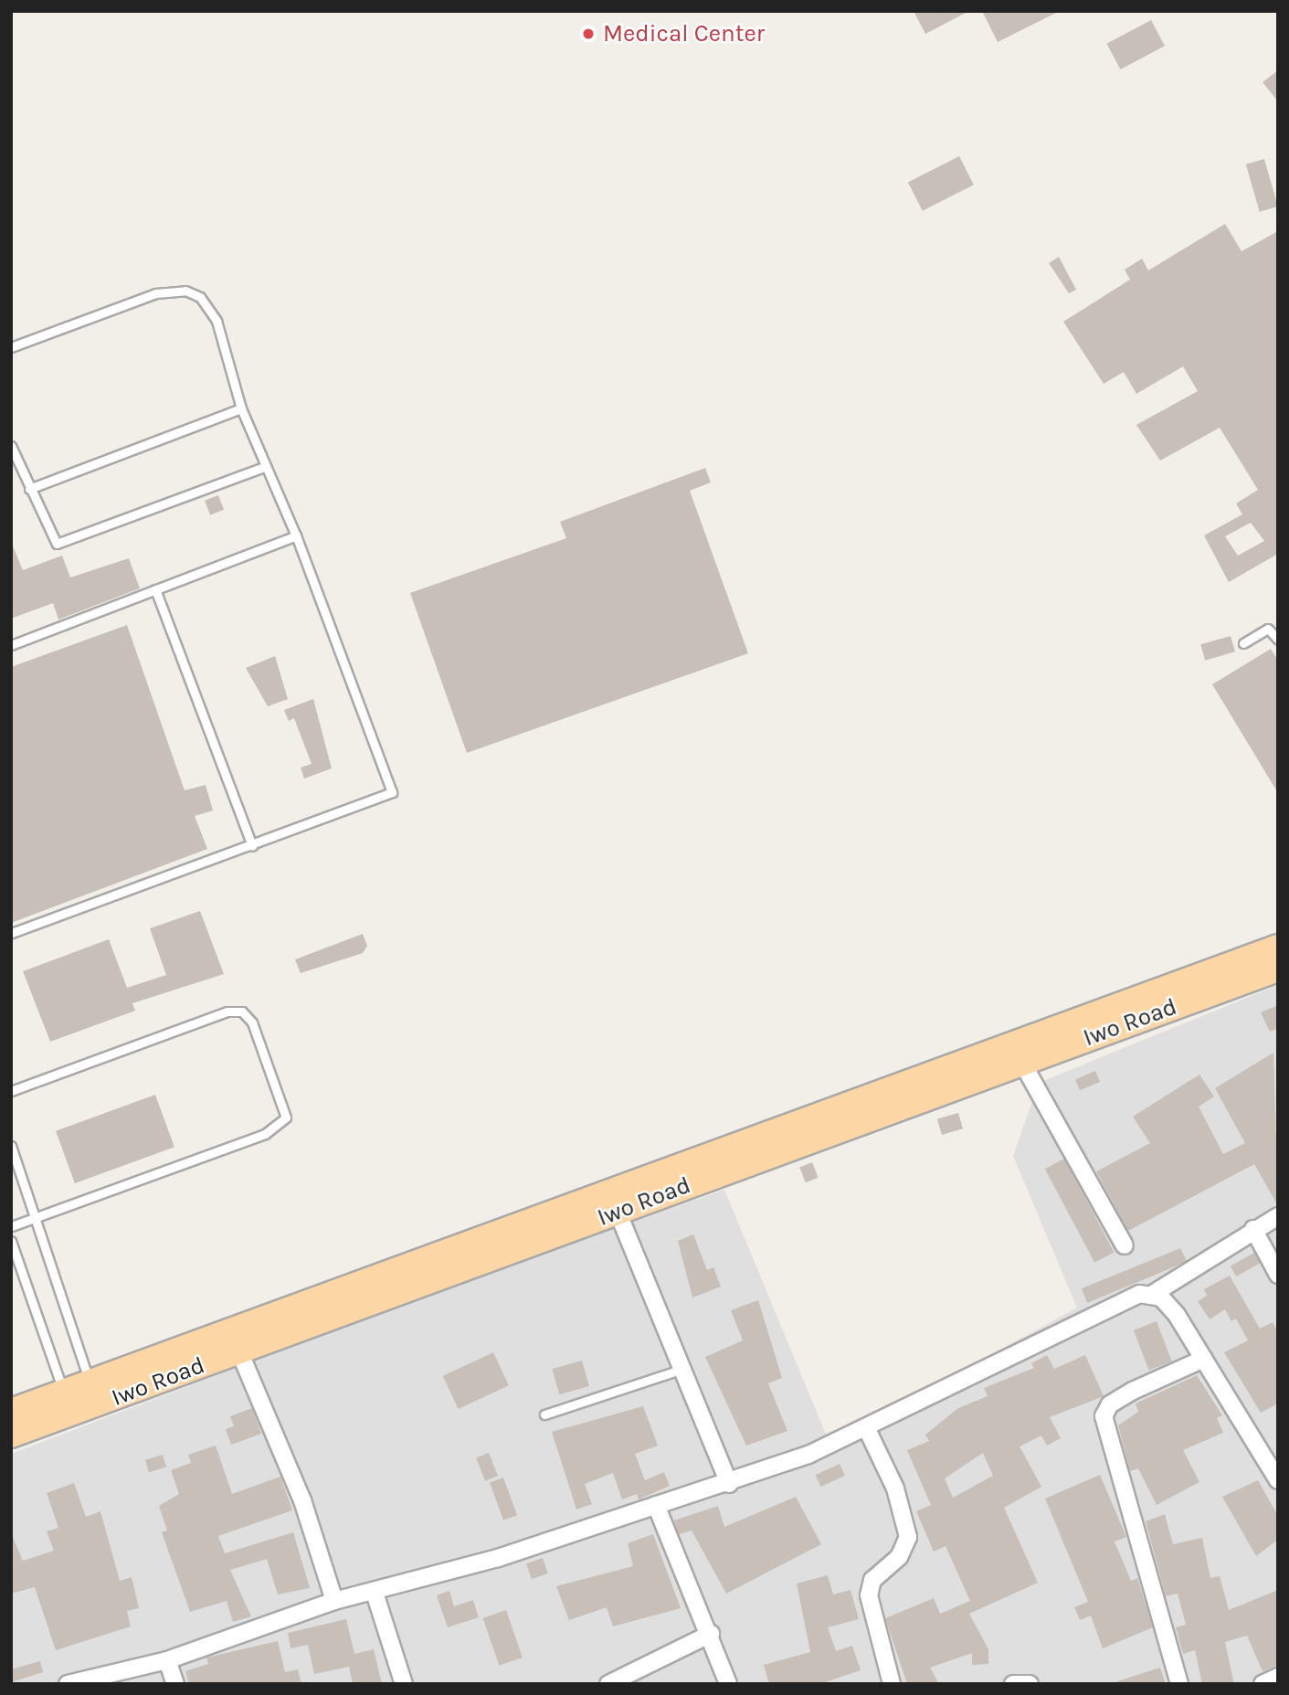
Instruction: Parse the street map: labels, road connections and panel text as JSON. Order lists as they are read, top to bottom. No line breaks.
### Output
{"streets":{"main road":["Iwo Road"]},"places":["Medical Center"]}
